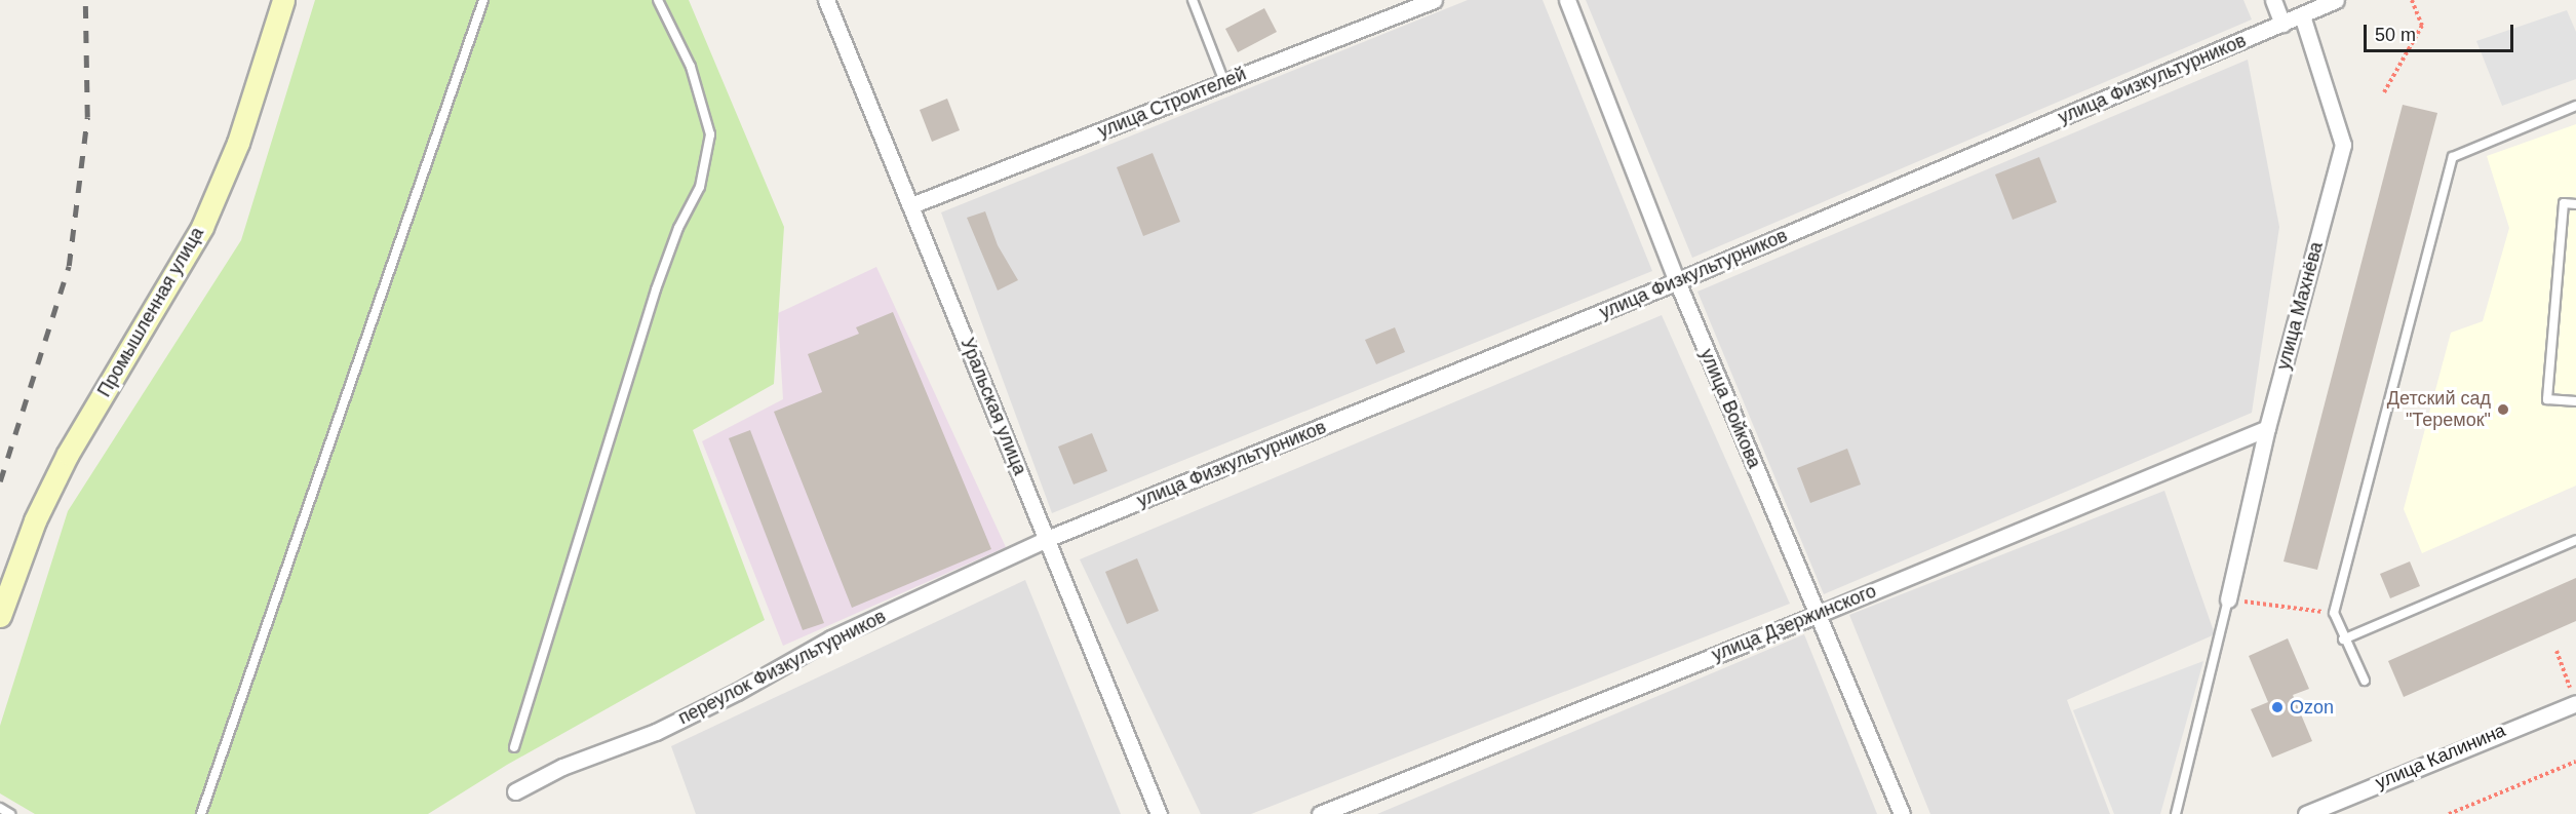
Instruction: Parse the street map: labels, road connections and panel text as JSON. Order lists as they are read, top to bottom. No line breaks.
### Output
{"streets":{"main road":["Промышленная улица"],"street":["улица Физкультурников","улица Строителей","улица Махнёва","Уральская улица","улица Войкова","улица Дзержинского","переулок Физкультурников","улица Калинина"]},"crossings":[["улица Физкультурников","улица Махнёва"],["улица Физкультурников","Уральская улица"],["улица Физкультурников","улица Войкова"],["улица Физкультурников","переулок Физкультурников"],["улица Строителей","Уральская улица"],["улица Махнёва","улица Дзержинского"],["Уральская улица","переулок Физкультурников"],["улица Войкова","улица Дзержинского"]],"places":["Детский сад \"Теремок\"","Ozon"],"scale_bar":"50 m"}
